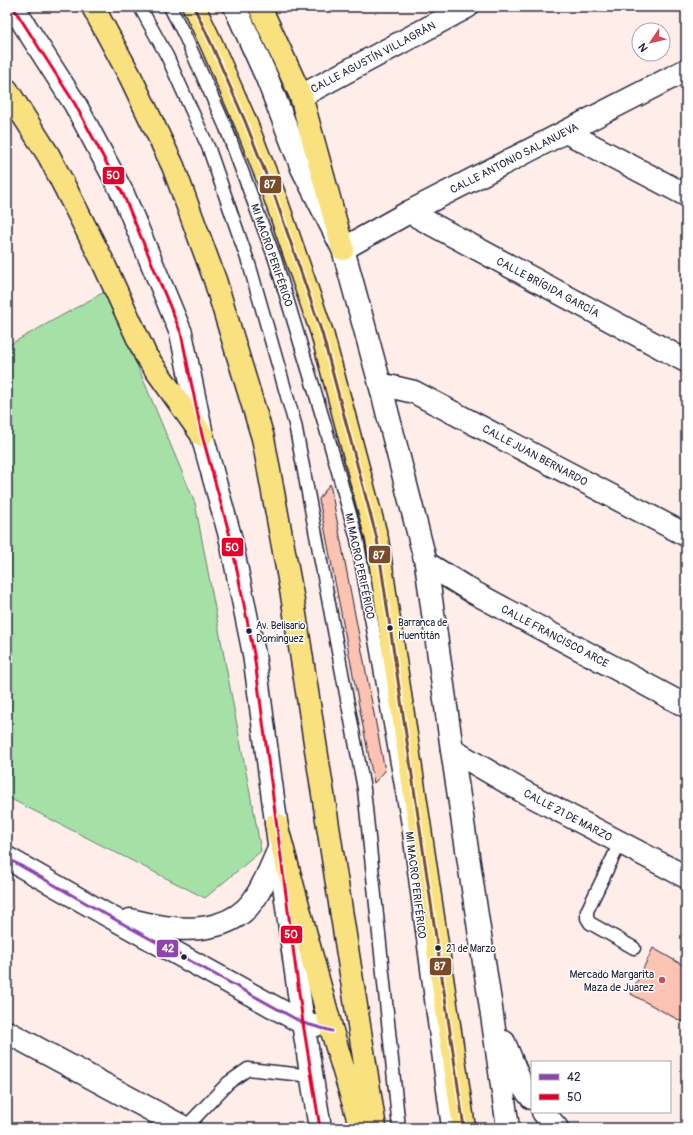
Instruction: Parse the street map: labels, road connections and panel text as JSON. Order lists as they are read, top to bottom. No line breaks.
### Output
{"streets":{"street":["CALLE AGUSTÍN VILLAGRÁN","CALLE ANTONIO SALANUEVA","CALLE BRÍGIDA GARCÍA","CALLE JUAN BERNARDO","CALLE FRANCISCO ARCE","CALLE 21 DE MARZO"],"lane":["MI MACRO PERIFÉRICO"]},"crossings":[["CALLE ANTONIO SALANUEVA","CALLE BRÍGIDA GARCÍA"]],"places":["Barranca de Huentitán","Av. Belisario Dominguez","21 de Marzo","Mercado Margarita Maza de Juarez"],"lines":["transit line 50","transit line 87","transit line 42"],"legend":["42","50"],"north":"bottom left"}
